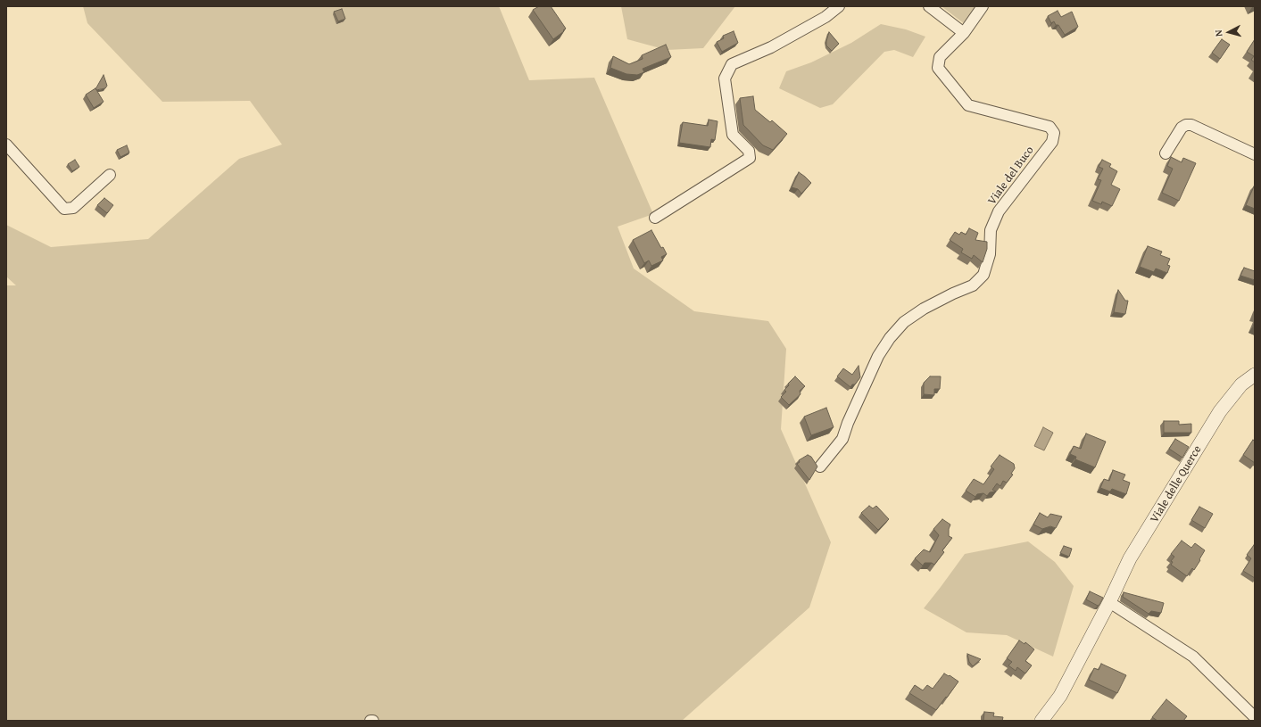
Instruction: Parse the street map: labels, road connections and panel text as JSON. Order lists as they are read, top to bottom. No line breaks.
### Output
{"streets":{"street":["Viale del Buco","Viale delle Querce"]},"north":"left"}
